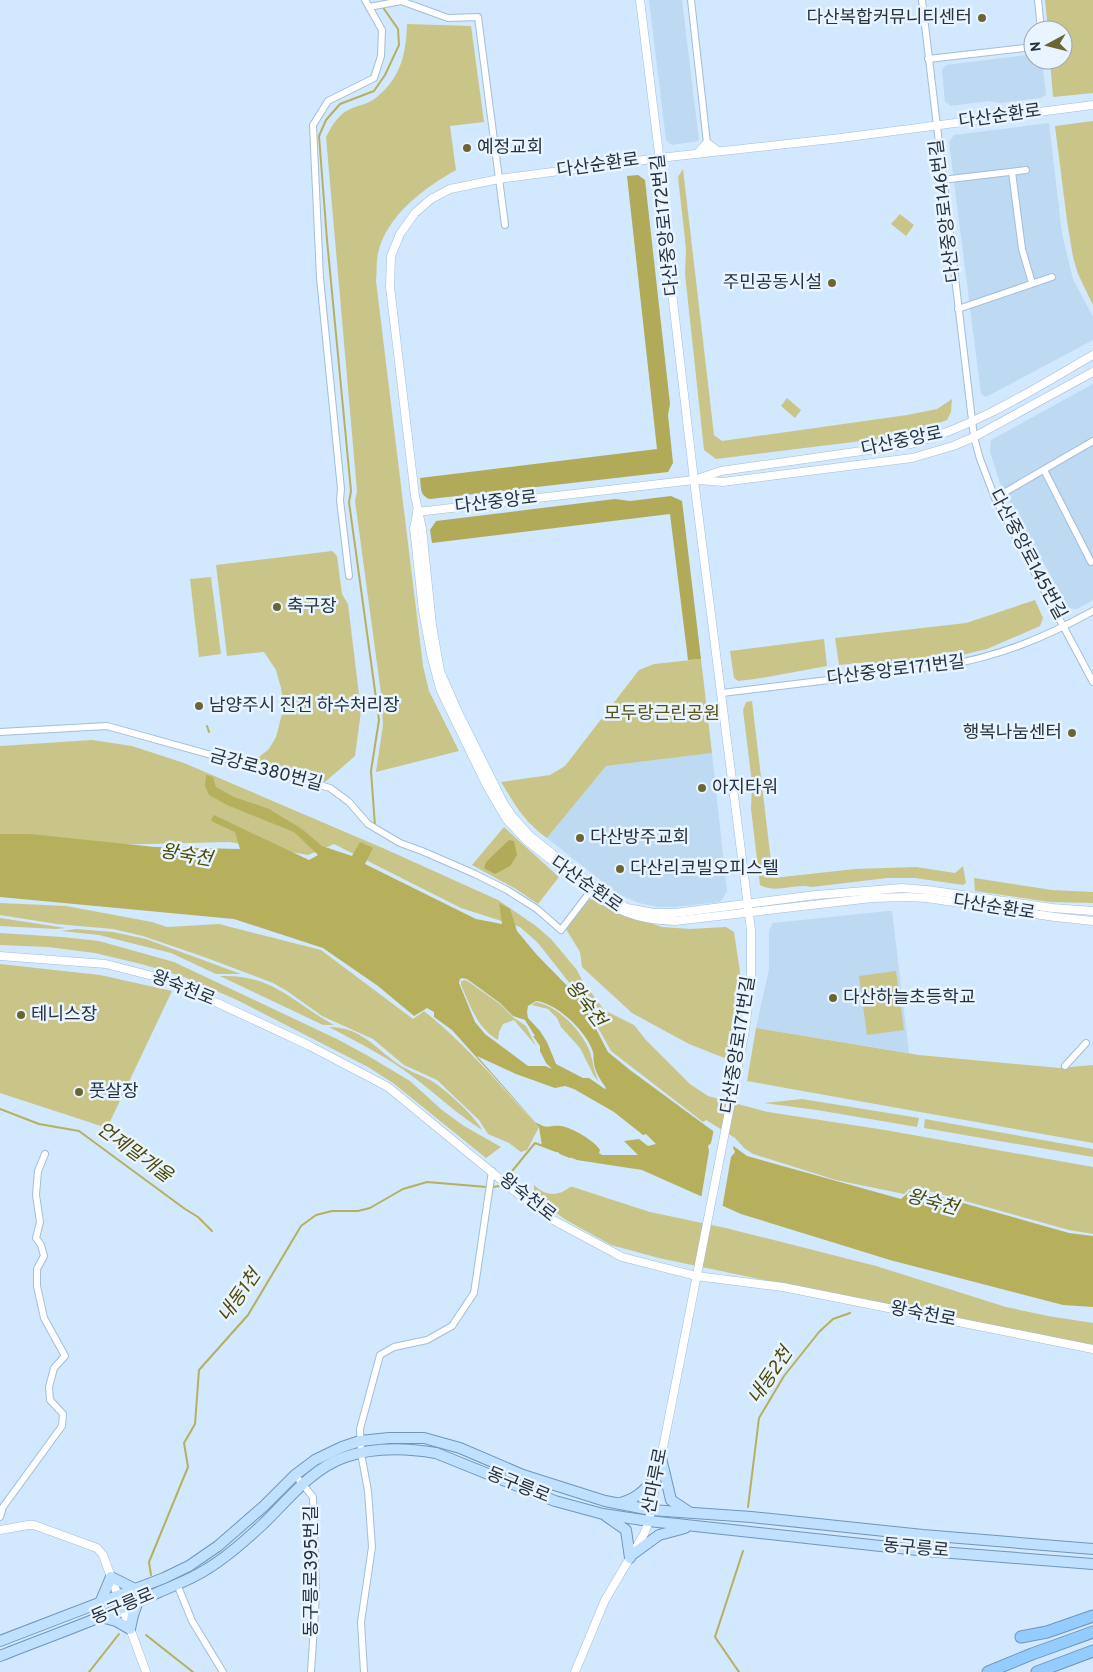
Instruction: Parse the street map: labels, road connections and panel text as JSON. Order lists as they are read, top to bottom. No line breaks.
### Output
{"streets":{"main road":["동구릉로"],"street":["다산순환로","다산중앙로146번길","다산중앙로172번길","다산중앙로","다산중앙로145번길","다산중앙로171번길","금강로380번길","왕숙천로","산마루로","동구릉로395번길"]},"crossings":[["다산순환로","다산중앙로146번길"],["다산순환로","다산중앙로172번길"],["다산순환로","다산중앙로"],["다산순환로","다산중앙로171번길"],["다산순환로","금강로380번길"],["다산중앙로146번길","다산중앙로"],["다산중앙로146번길","다산중앙로145번길"],["다산중앙로172번길","다산중앙로"],["다산중앙로172번길","다산중앙로171번길"],["다산중앙로","다산중앙로145번길"],["다산중앙로","다산중앙로171번길"],["다산중앙로145번길","다산중앙로171번길"],["다산중앙로171번길","왕숙천로"],["다산중앙로171번길","산마루로"],["왕숙천로","산마루로"],["산마루로","동구릉로"],["동구릉로","동구릉로395번길"]],"water":["왕숙천","언제말개울","내동1천","내동2천"],"parks":["모두랑근린공원"],"places":["다산복합커뮤니티센터","예정교회","주민공동시설","축구장","남양주시 진건 하수처리장","행복나눔센터","아지타워","다산방주교회","다산리코빌오피스텔","다산하늘초등학교","테니스장","풋살장"],"north":"left"}
